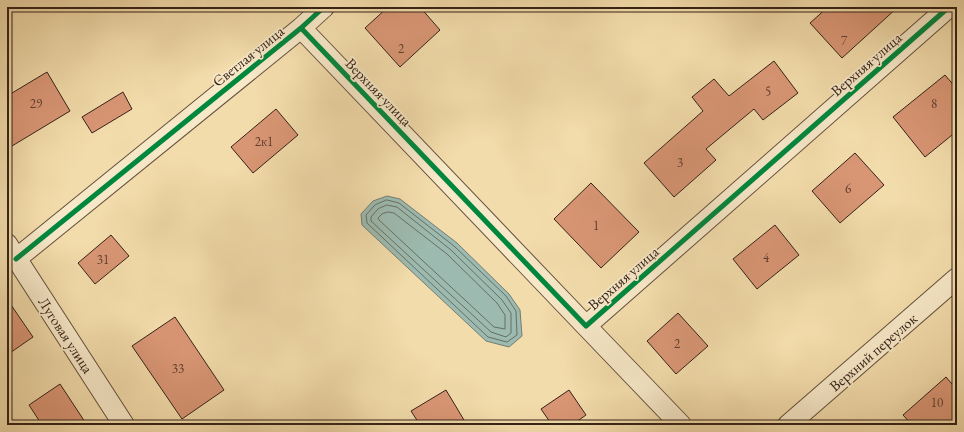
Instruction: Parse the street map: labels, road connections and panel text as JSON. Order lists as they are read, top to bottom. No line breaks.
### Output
{"streets":{"street":["Светлая улица","Верхняя улица","Луговая улица","Верхний переулок"]},"crossings":[["Светлая улица","Верхняя улица"],["Светлая улица","Луговая улица"]],"house_numbers":["7","2","5","29","8","2к1","3","6","1","4","31","2","33","10"]}
